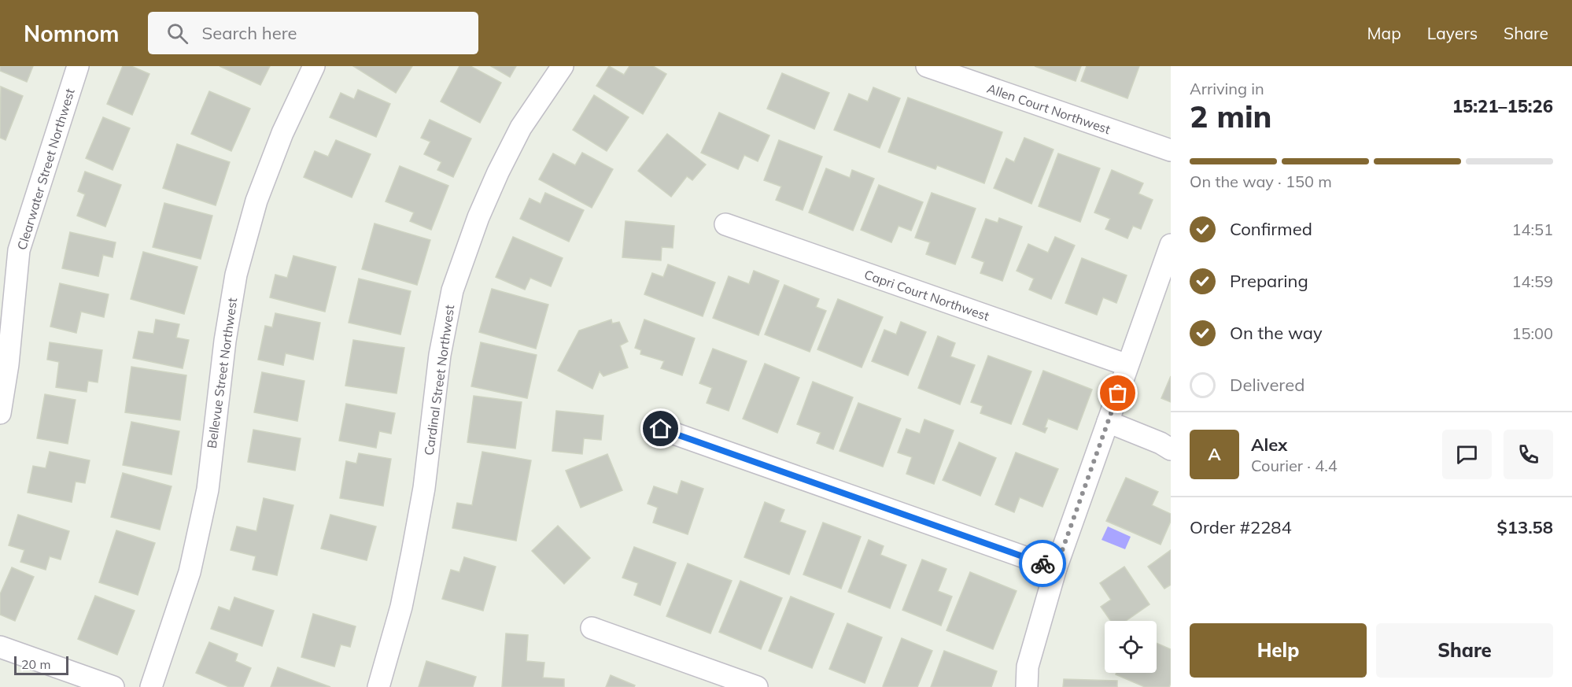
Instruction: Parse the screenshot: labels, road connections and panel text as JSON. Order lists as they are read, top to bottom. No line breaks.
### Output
{"streets":{"street":["Allen Court Northwest","Clearwater Street Northwest","Capri Court Northwest","Bellevue Street Northwest","Cardinal Street Northwest"]},"scale_bar":"20 m","page":{"header":"Nomnom","search":"Search here","nav":["Map","Layers","Share"],"heading":["2 min","Arriving in","15:21–15:26"],"panel":["Alex","Courier · 4.4","Order #2284","$13.58"],"bar":"On the way · 150 m","list":[["Confirmed","14:51"],["Preparing","14:59"],["On the way","15:00"],"Delivered"],"round":"A","buttons":["Help","Share"],"scale":"20 m"}}
